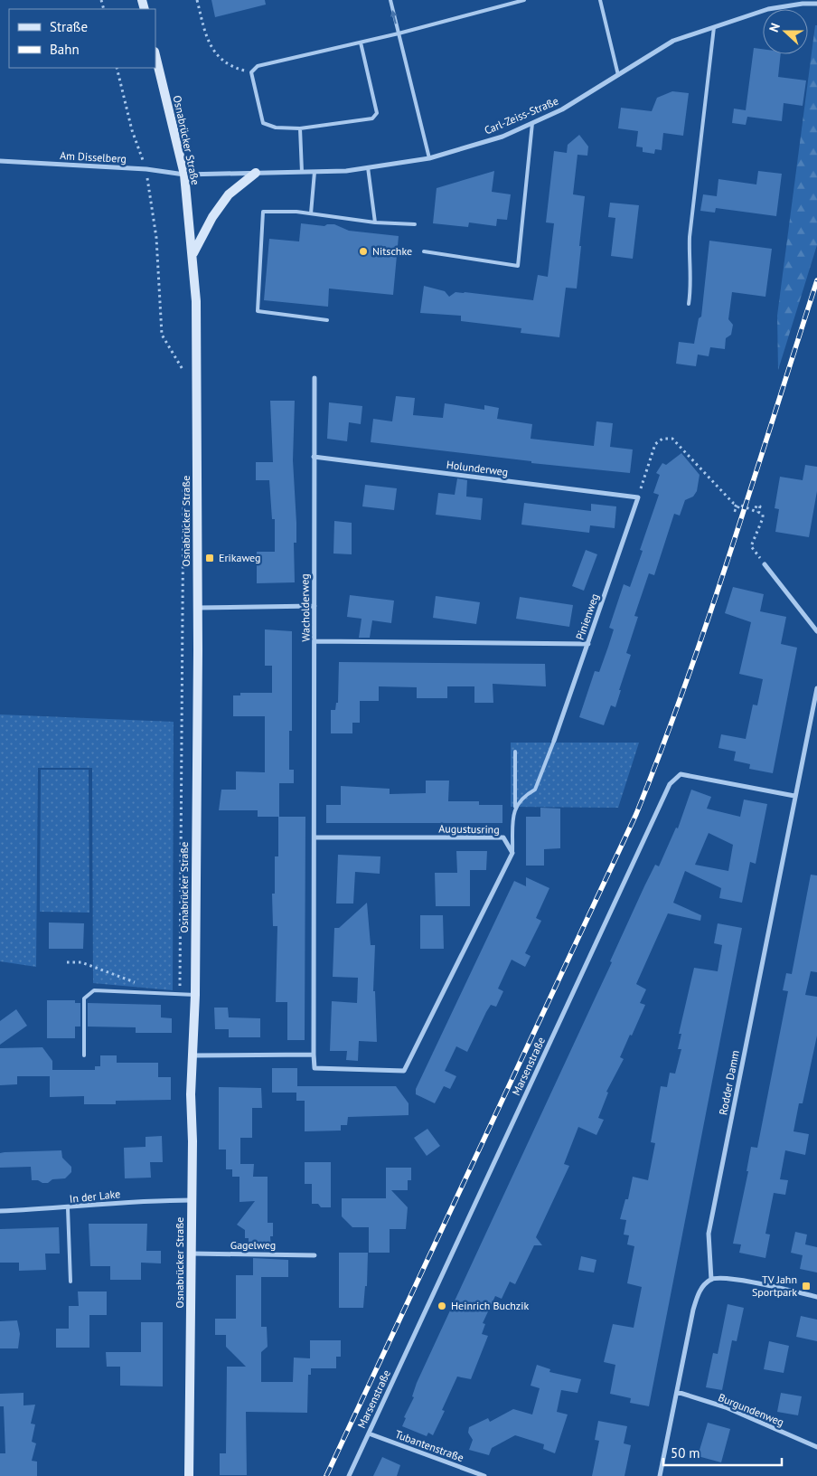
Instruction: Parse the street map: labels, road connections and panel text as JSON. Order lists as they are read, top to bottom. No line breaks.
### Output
{"streets":{"main road":["Osnabrücker Straße"],"street":["Carl-Zeiss-Straße","Am Disselberg","Holunderweg","Wacholderweg","Pinienweg","Augustusring","Marsenstraße","Rodder Damm","In der Lake","Gagelweg","Burgundenweg","Tubantenstraße"]},"crossings":[["Carl-Zeiss-Straße","Osnabrücker Straße"],["Carl-Zeiss-Straße","Am Disselberg"],["Osnabrücker Straße","Am Disselberg"],["Osnabrücker Straße","In der Lake"],["Osnabrücker Straße","Gagelweg"],["Holunderweg","Wacholderweg"],["Holunderweg","Pinienweg"],["Wacholderweg","Augustusring"],["Marsenstraße","Rodder Damm"],["Marsenstraße","Tubantenstraße"]],"places":{"other":["Nitschke","Heinrich Buchzik"],"transit":["Erikaweg","TV Jahn Sportpark"]},"legend":["Straße","Bahn"],"scale_bar":"50 m","north":"left"}
